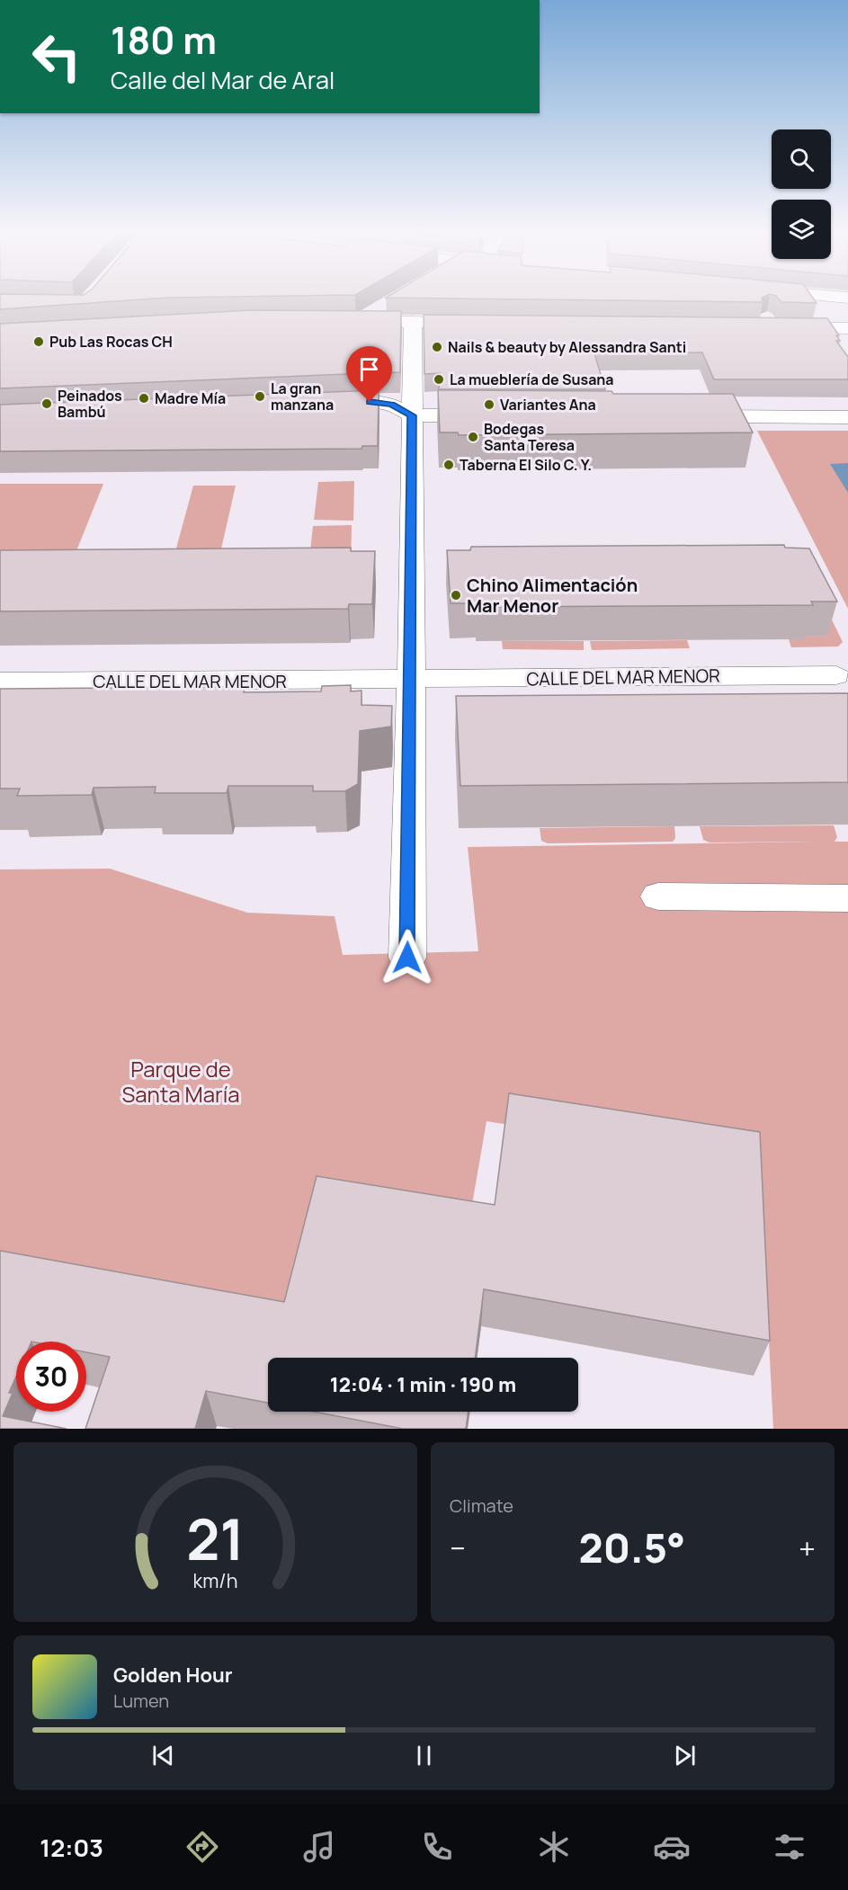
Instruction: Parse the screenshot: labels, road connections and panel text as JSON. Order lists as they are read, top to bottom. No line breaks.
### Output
{"streets":{"street":["CALLE DEL MAR MENOR"]},"parks":["Parque de Santa María"],"places":["Pub Las Rocas CH","Nails & beauty by Alessandra Santi","La mueblería de Susana","La gran manzana","Madre Mía","Peinados Bambú","Variantes Ana","Bodegas Santa Teresa","Taberna El Silo C. Y.","Chino Alimentación Mar Menor"],"page":{"turn":["180 m","Calle del Mar de Aral"],"limit":"30","trip":"12:04 · 1 min · 190 m","tile":"Climate","heat":["−","20.5°","+"],"song":["Golden Hour","Lumen"],"tabs":"12:03","gauge":["21","km/h"]}}
